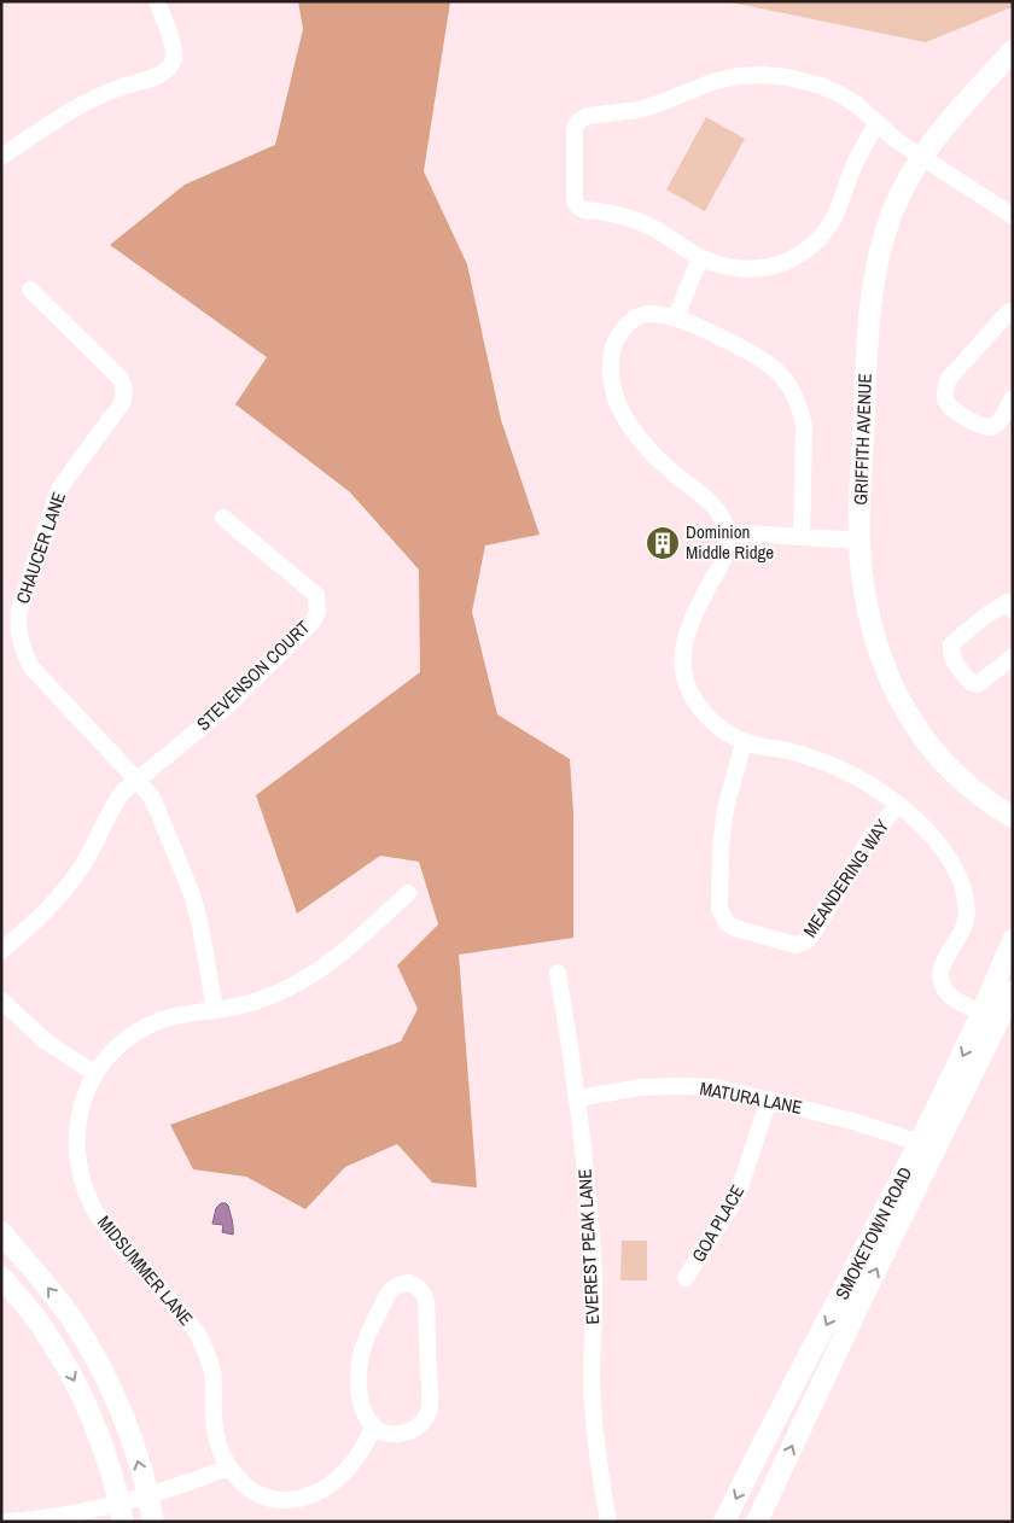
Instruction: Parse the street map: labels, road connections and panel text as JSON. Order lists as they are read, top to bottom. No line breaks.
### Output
{"streets":{"street":["GRIFFITH AVENUE","CHAUCER LANE","STEVENSON COURT","MEANDERING WAY","MATURA LANE","GOA PLACE","SMOKETOWN ROAD","EVEREST PEAK LANE","MIDSUMMER LANE"]},"crossings":[["CHAUCER LANE","STEVENSON COURT"],["CHAUCER LANE","MIDSUMMER LANE"],["MATURA LANE","GOA PLACE"],["MATURA LANE","SMOKETOWN ROAD"],["MATURA LANE","EVEREST PEAK LANE"]],"places":{"building":["Dominion Middle Ridge"]}}
